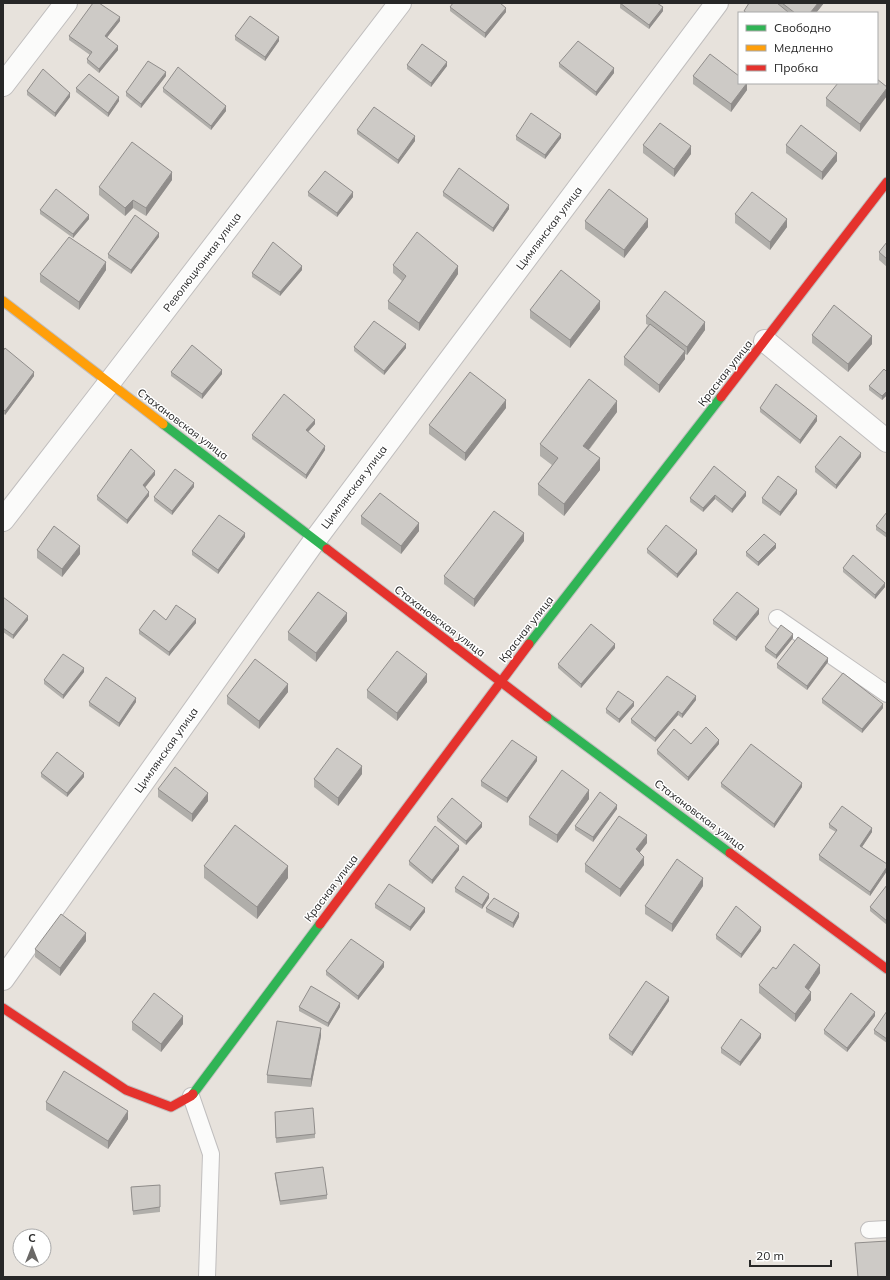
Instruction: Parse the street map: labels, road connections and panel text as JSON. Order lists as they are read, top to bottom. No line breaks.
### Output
{"streets":{"street":["Цимлянская улица","Революционная улица","Красная улица","Стахановская улица"]},"crossings":[["Цимлянская улица","Стахановская улица"],["Революционная улица","Стахановская улица"],["Красная улица","Стахановская улица"]],"legend":["Свободно","Медленно","Пробка"],"scale_bar":"20 m","north":"top"}
